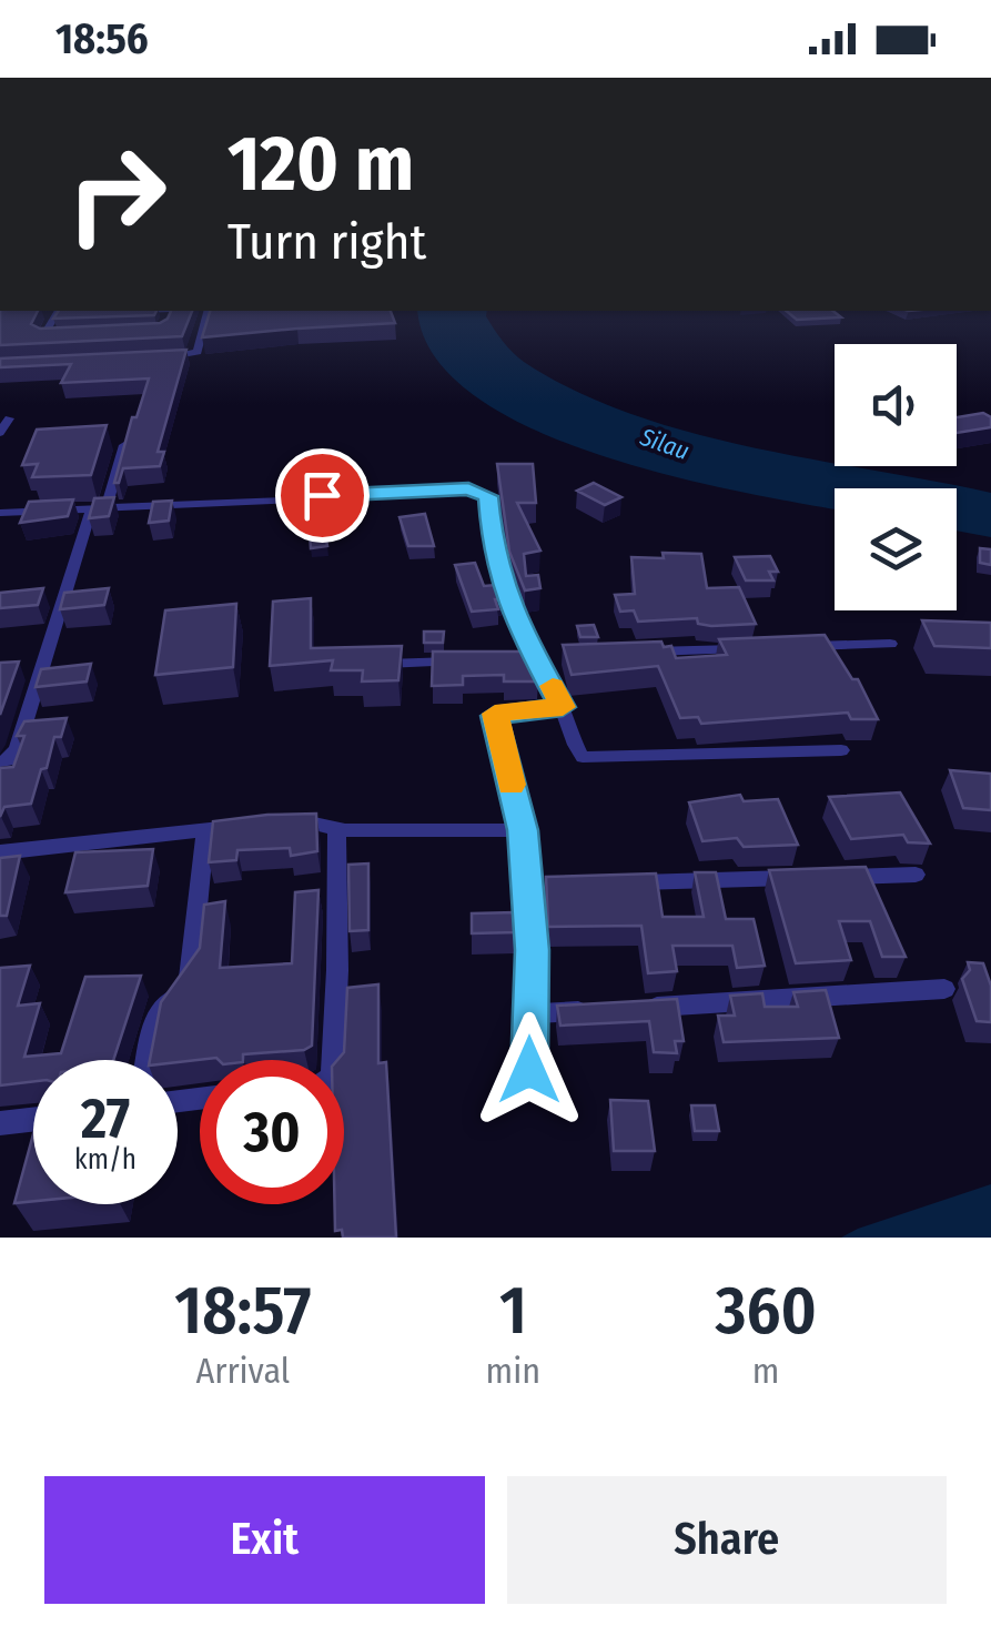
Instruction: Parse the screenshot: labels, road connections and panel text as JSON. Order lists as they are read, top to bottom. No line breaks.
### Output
{"water":["Silau"],"page":{"status":"18:56","turn":["120 m","Turn right"],"speed":"27 km/h","limit":"30","eta":["18:57","Arrival","1","min","360","m"],"buttons":["Exit","Share"]}}
